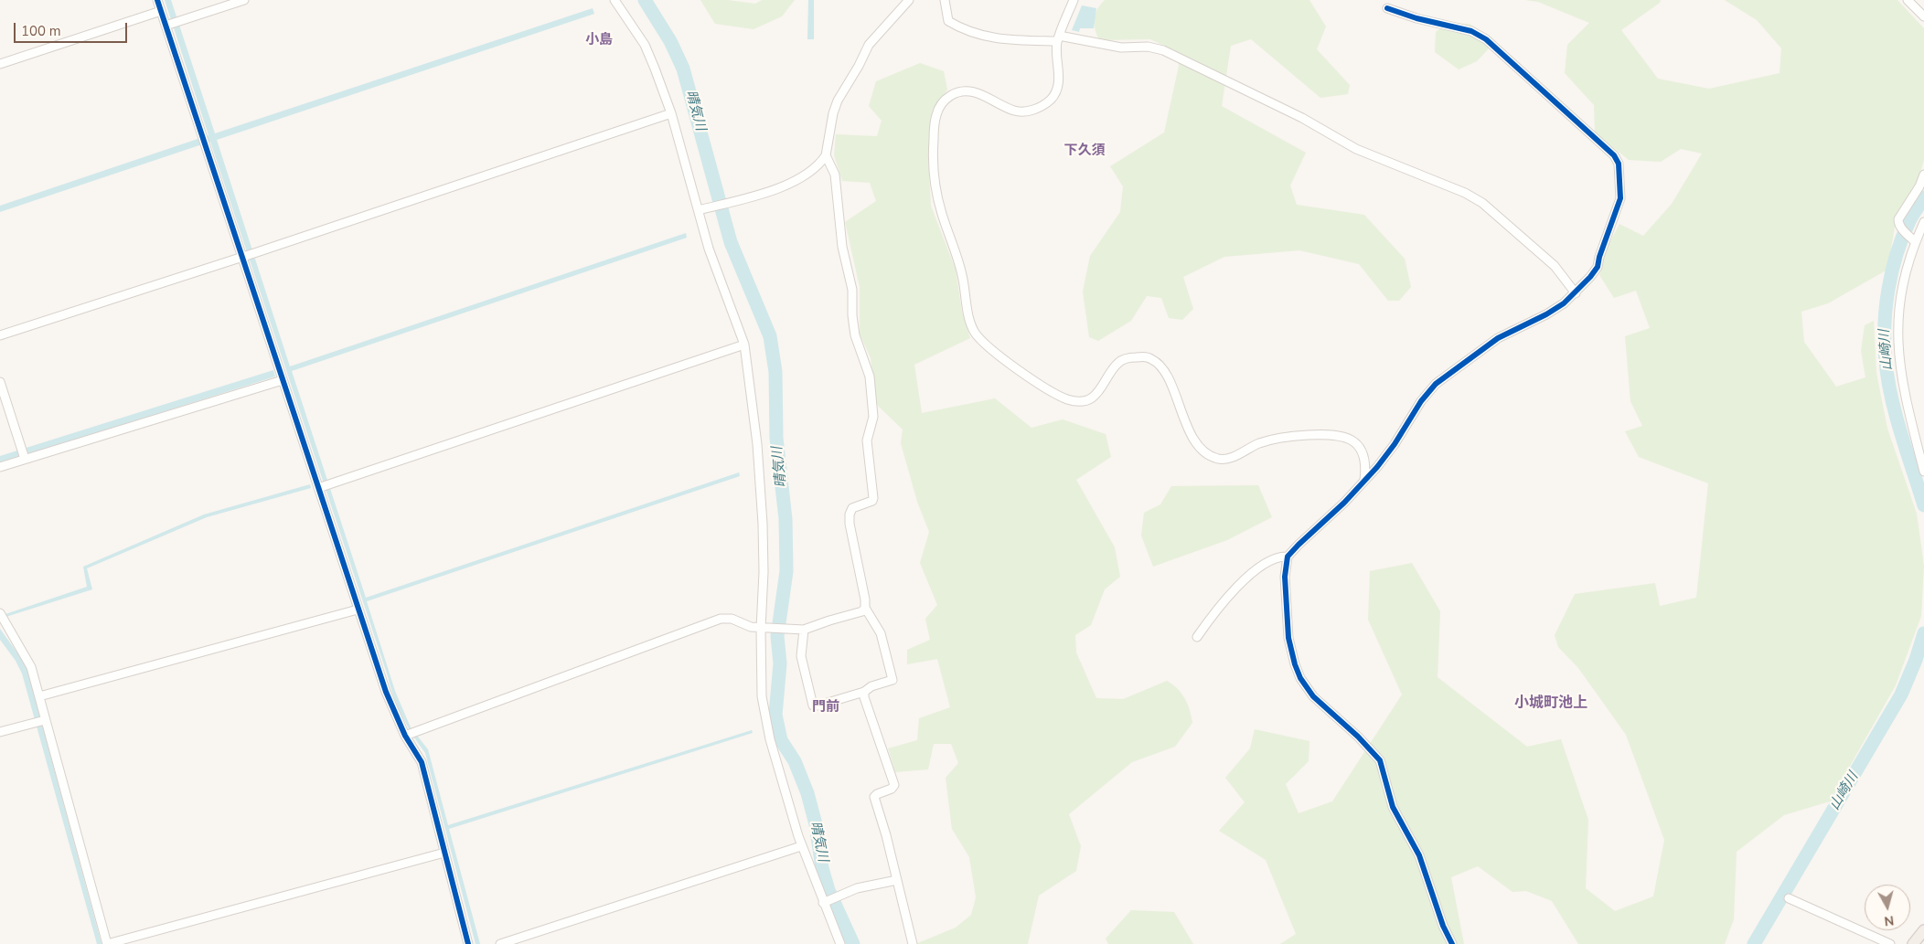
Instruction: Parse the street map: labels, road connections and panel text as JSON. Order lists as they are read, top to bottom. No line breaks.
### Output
{"districts":["小島","下久須","小城町池上","門前"],"water":["晴気川","山崎川"],"scale_bar":"100 m","north":"bottom"}
